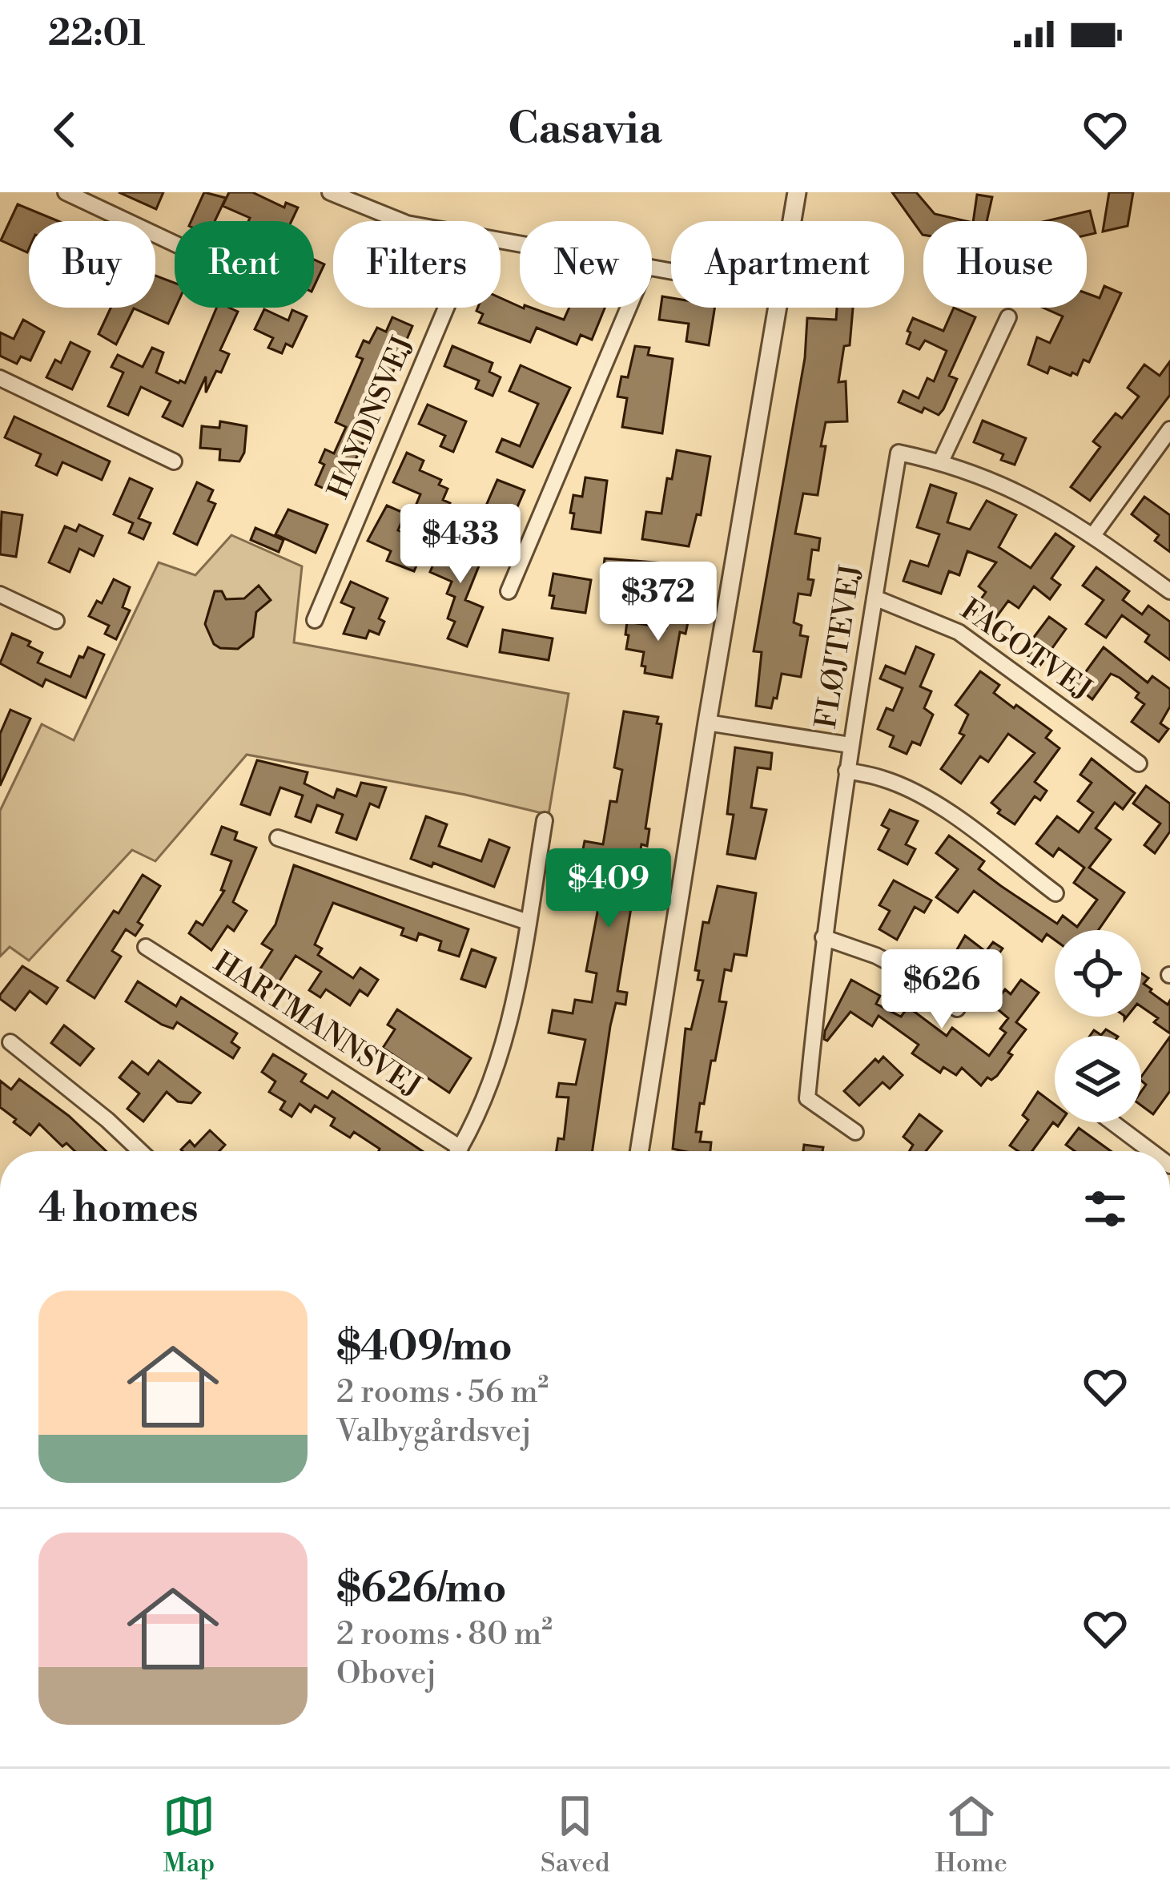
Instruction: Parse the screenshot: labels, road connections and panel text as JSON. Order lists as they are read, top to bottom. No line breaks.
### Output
{"streets":{"street":["HAYDNSVEJ","FLØJTEVEJ","FAGOTVEJ","HARTMANNSVEJ"]},"crossings":[["FLØJTEVEJ","FAGOTVEJ"]],"page":{"status":"22:01","header":"Casavia","chip":["Buy","Rent","Filters","New","Apartment","House"],"price":["$433","$372","$409","$626"],"heading":"4 homes","list":[{"name":"$409/mo","note":"2 rooms · 56 m² · Valbygårdsvej"},{"name":"$626/mo","note":"2 rooms · 80 m² · Obovej"}],"tabs":["Map","Saved","Home"]}}
